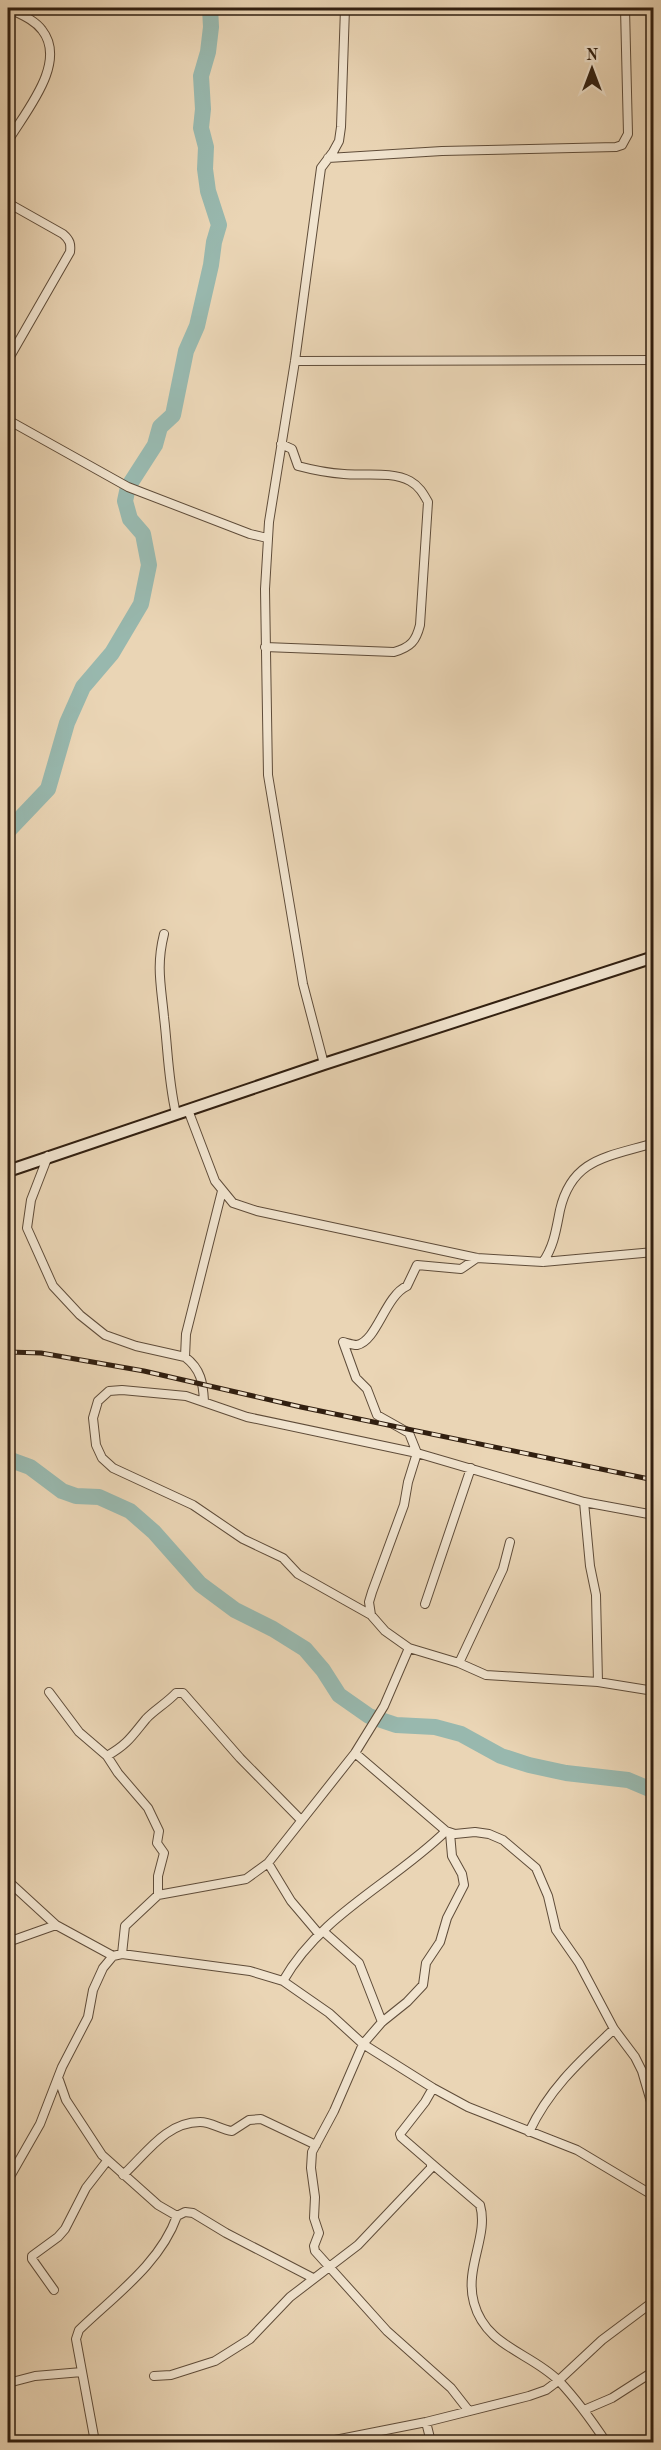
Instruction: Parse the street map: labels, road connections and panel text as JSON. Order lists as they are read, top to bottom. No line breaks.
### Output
{"north":"top"}
